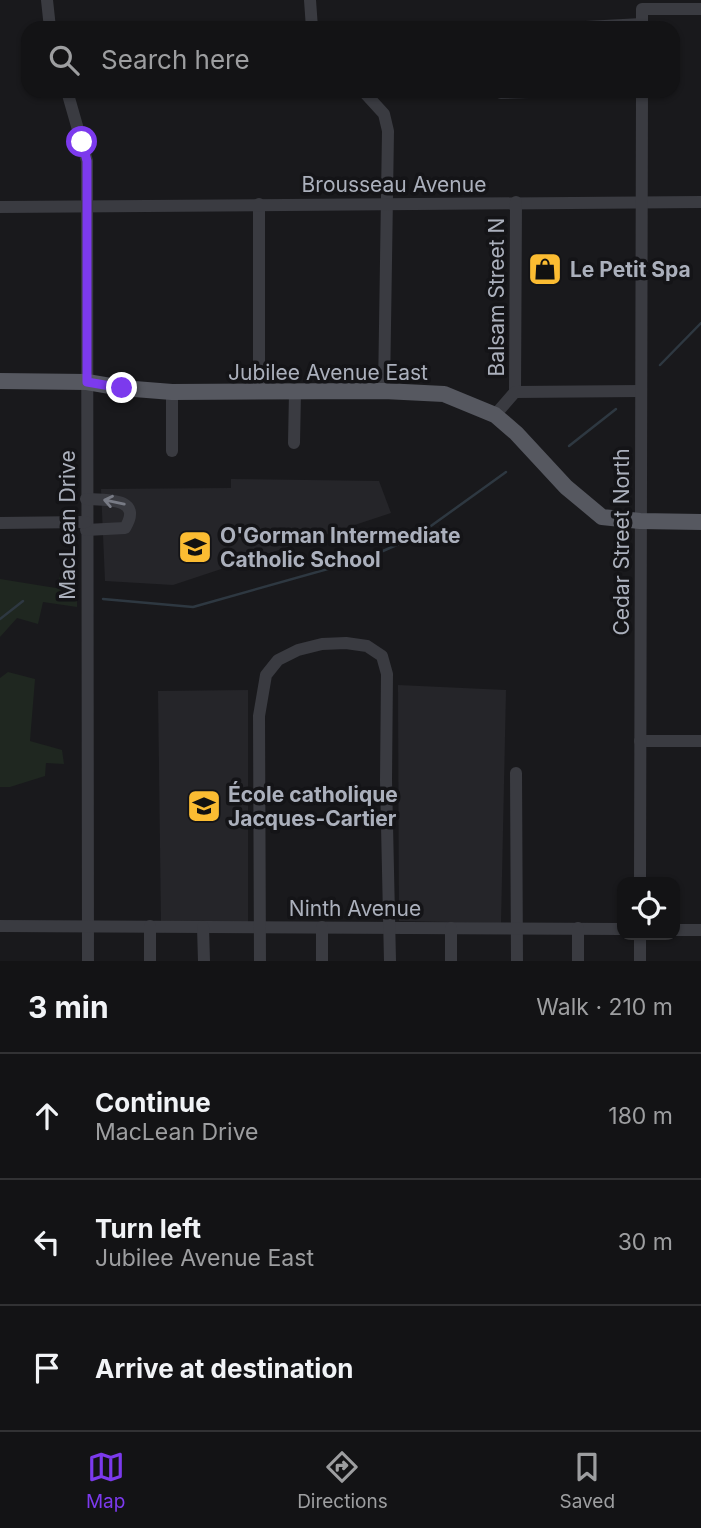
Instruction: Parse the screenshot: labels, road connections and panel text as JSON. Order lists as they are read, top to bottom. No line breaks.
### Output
{"streets":{"main road":["Jubilee Avenue East"],"street":["Brousseau Avenue","Balsam Street N","MacLean Drive","Cedar Street North","Ninth Avenue"]},"crossings":[["Brousseau Avenue","Balsam Street N"],["Brousseau Avenue","MacLean Drive"],["Brousseau Avenue","Cedar Street North"],["Jubilee Avenue East","MacLean Drive"],["Jubilee Avenue East","Cedar Street North"],["MacLean Drive","Ninth Avenue"]],"places":{"shop":["Le Petit Spa"],"school or university":["O'Gorman Intermediate Catholic School","École catholique Jacques-Cartier"]},"page":{"search":"Search here","heading":["3 min","Walk · 210 m"],"list":[["Continue","MacLean Drive","180 m"],["Turn left","Jubilee Avenue East","30 m"],"Arrive at destination"],"nav":["Map","Directions","Saved"]}}
